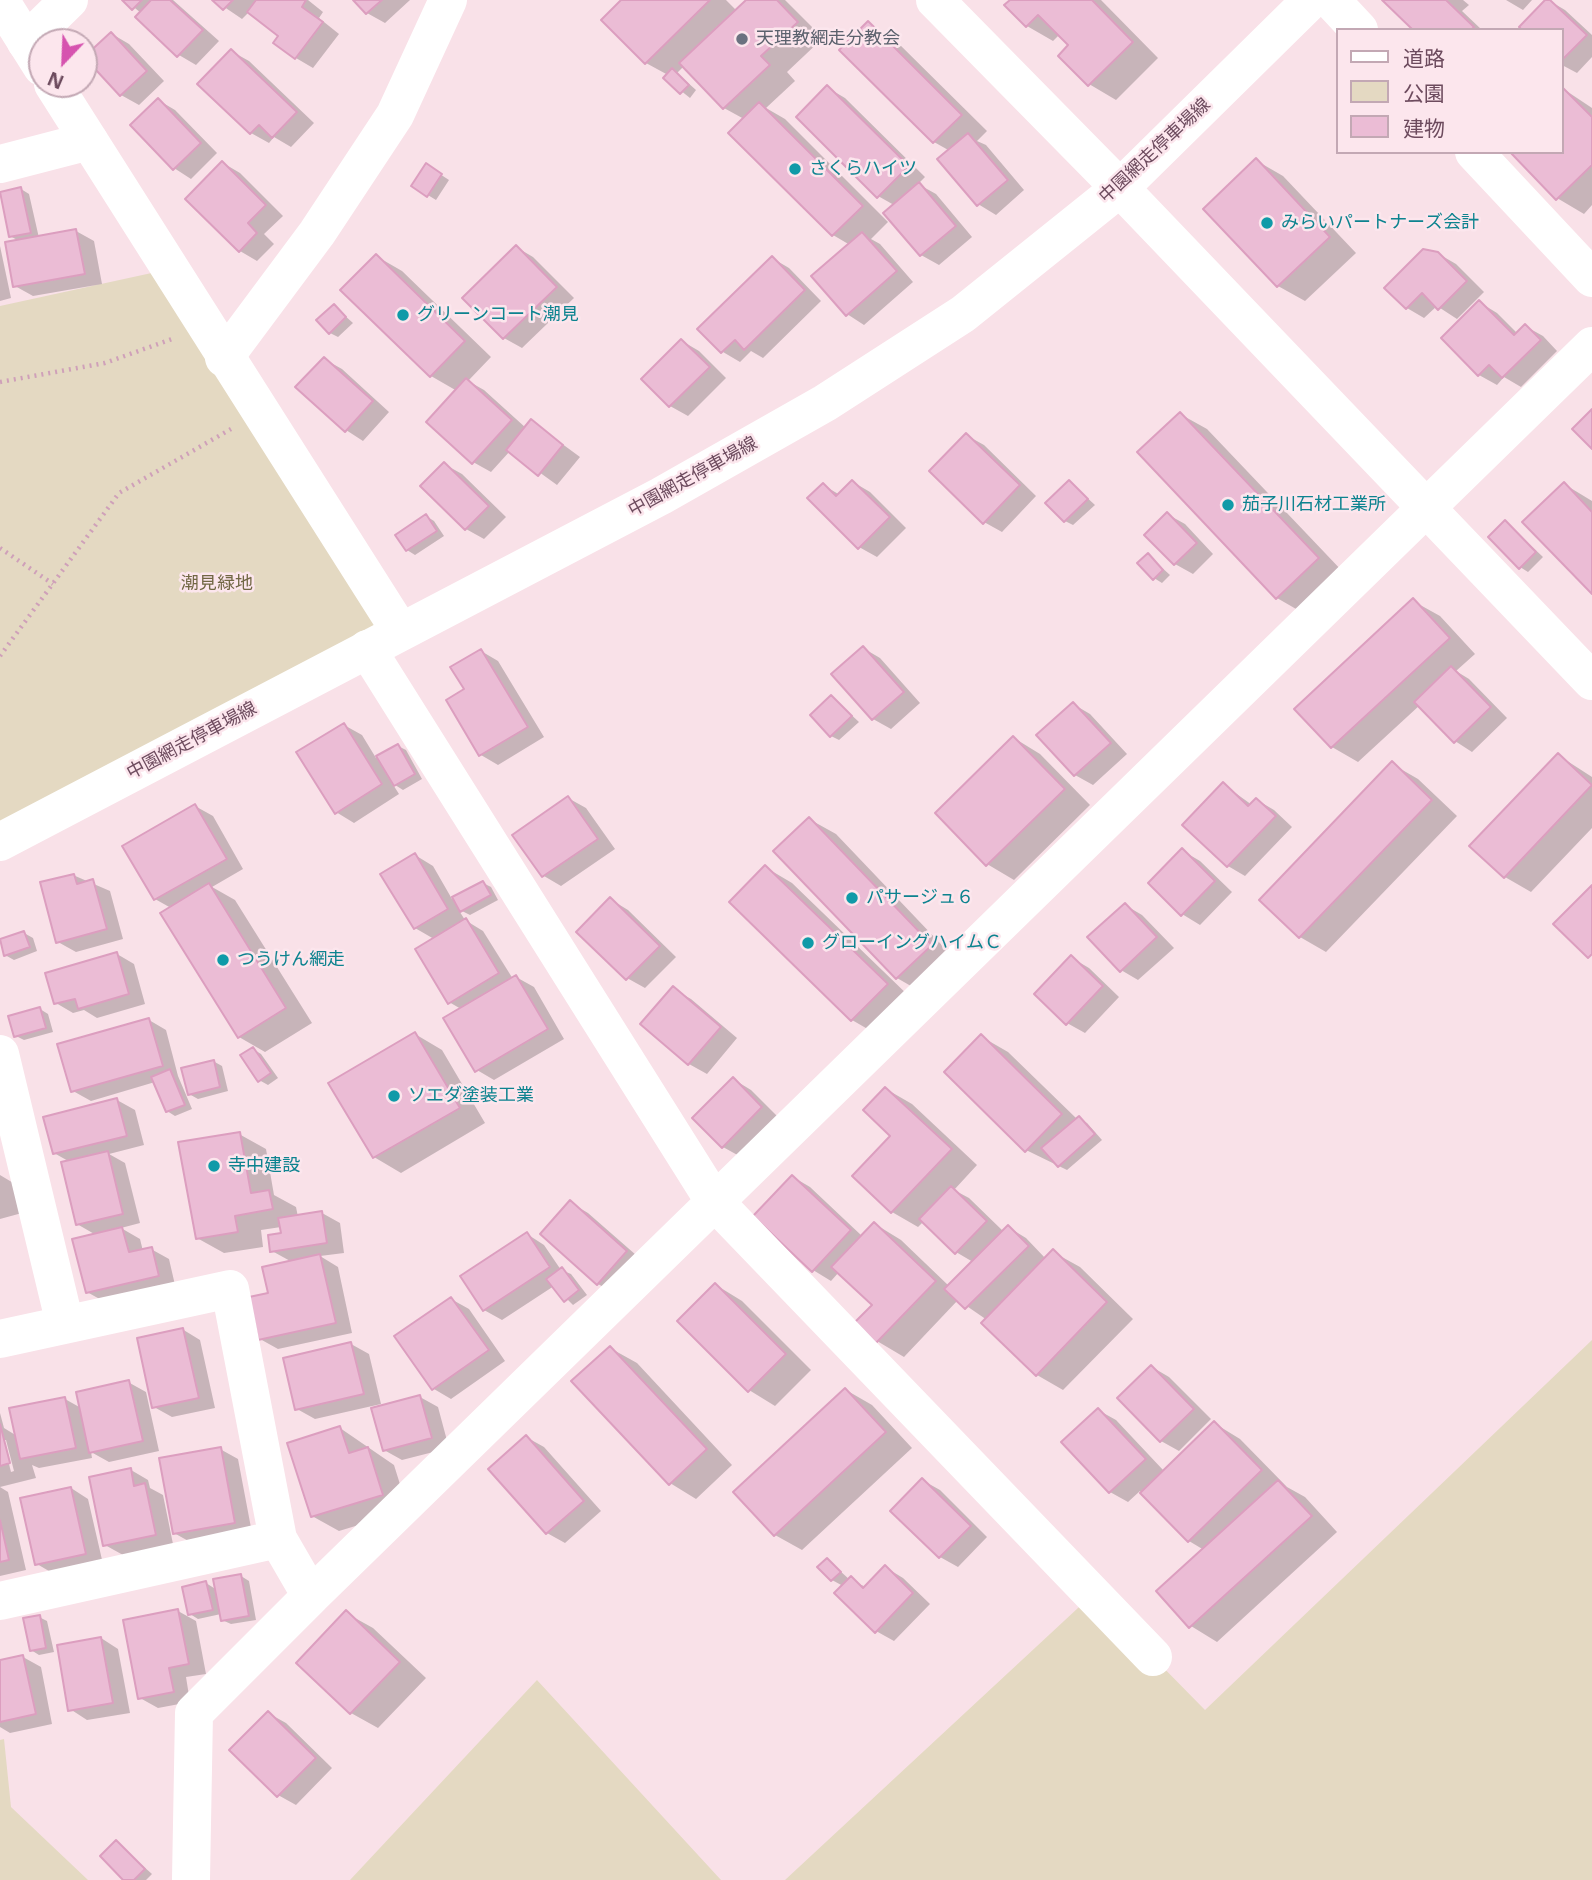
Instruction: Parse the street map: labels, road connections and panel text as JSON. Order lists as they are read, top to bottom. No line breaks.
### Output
{"streets":{"street":["中園網走停車場線"]},"parks":["潮見緑地"],"places":["天理教網走分教会","さくらハイツ","みらいパートナーズ会計","グリーンコート潮見","茄子川石材工業所","パサージュ６","グローイングハイムＣ","つうけん網走","ソエダ塗装工業","寺中建設"],"legend":["道路","公園","建物"],"north":"bottom left"}
